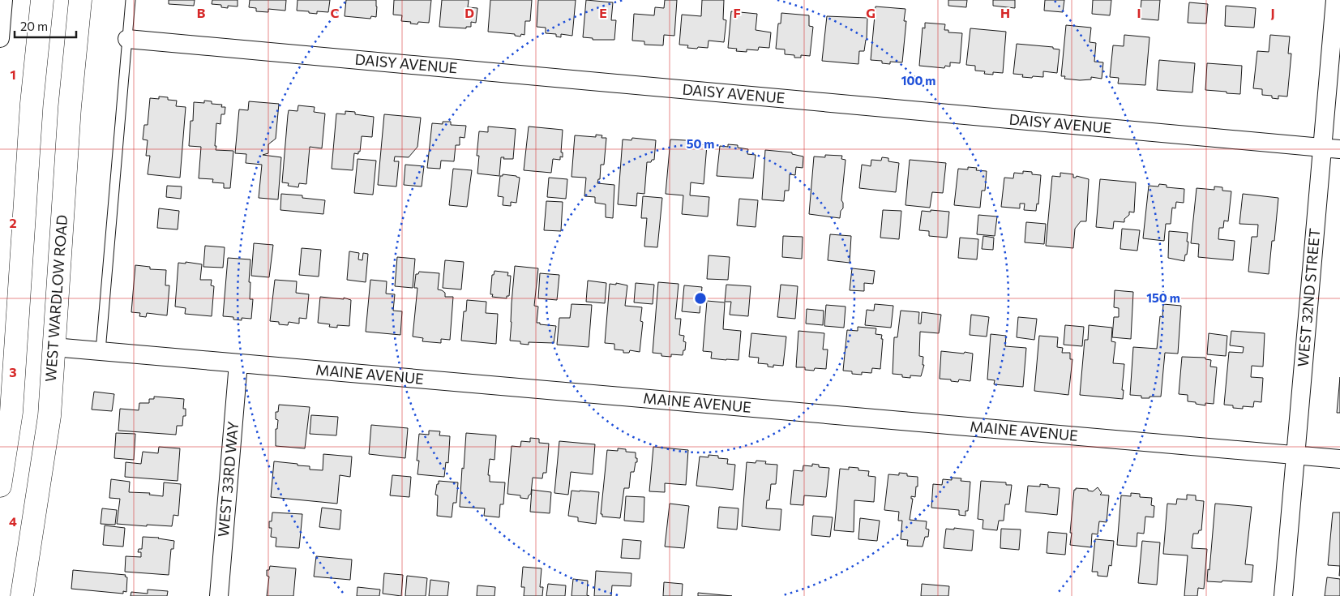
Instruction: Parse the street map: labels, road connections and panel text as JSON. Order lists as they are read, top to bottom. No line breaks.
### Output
{"streets":{"main road":["WEST WARDLOW ROAD"],"street":["DAISY AVENUE","WEST 32ND STREET","MAINE AVENUE","WEST 33RD WAY"]},"crossings":[["DAISY AVENUE","WEST 32ND STREET"],["WEST 32ND STREET","MAINE AVENUE"],["WEST WARDLOW ROAD","MAINE AVENUE"],["MAINE AVENUE","WEST 33RD WAY"]],"scale_bar":"20 m","grid":{"columns":["B","C","D","E","F","G","H","I","J"],"rows":["1","2","3","4"]},"rings":["100 m","50 m","150 m"]}
